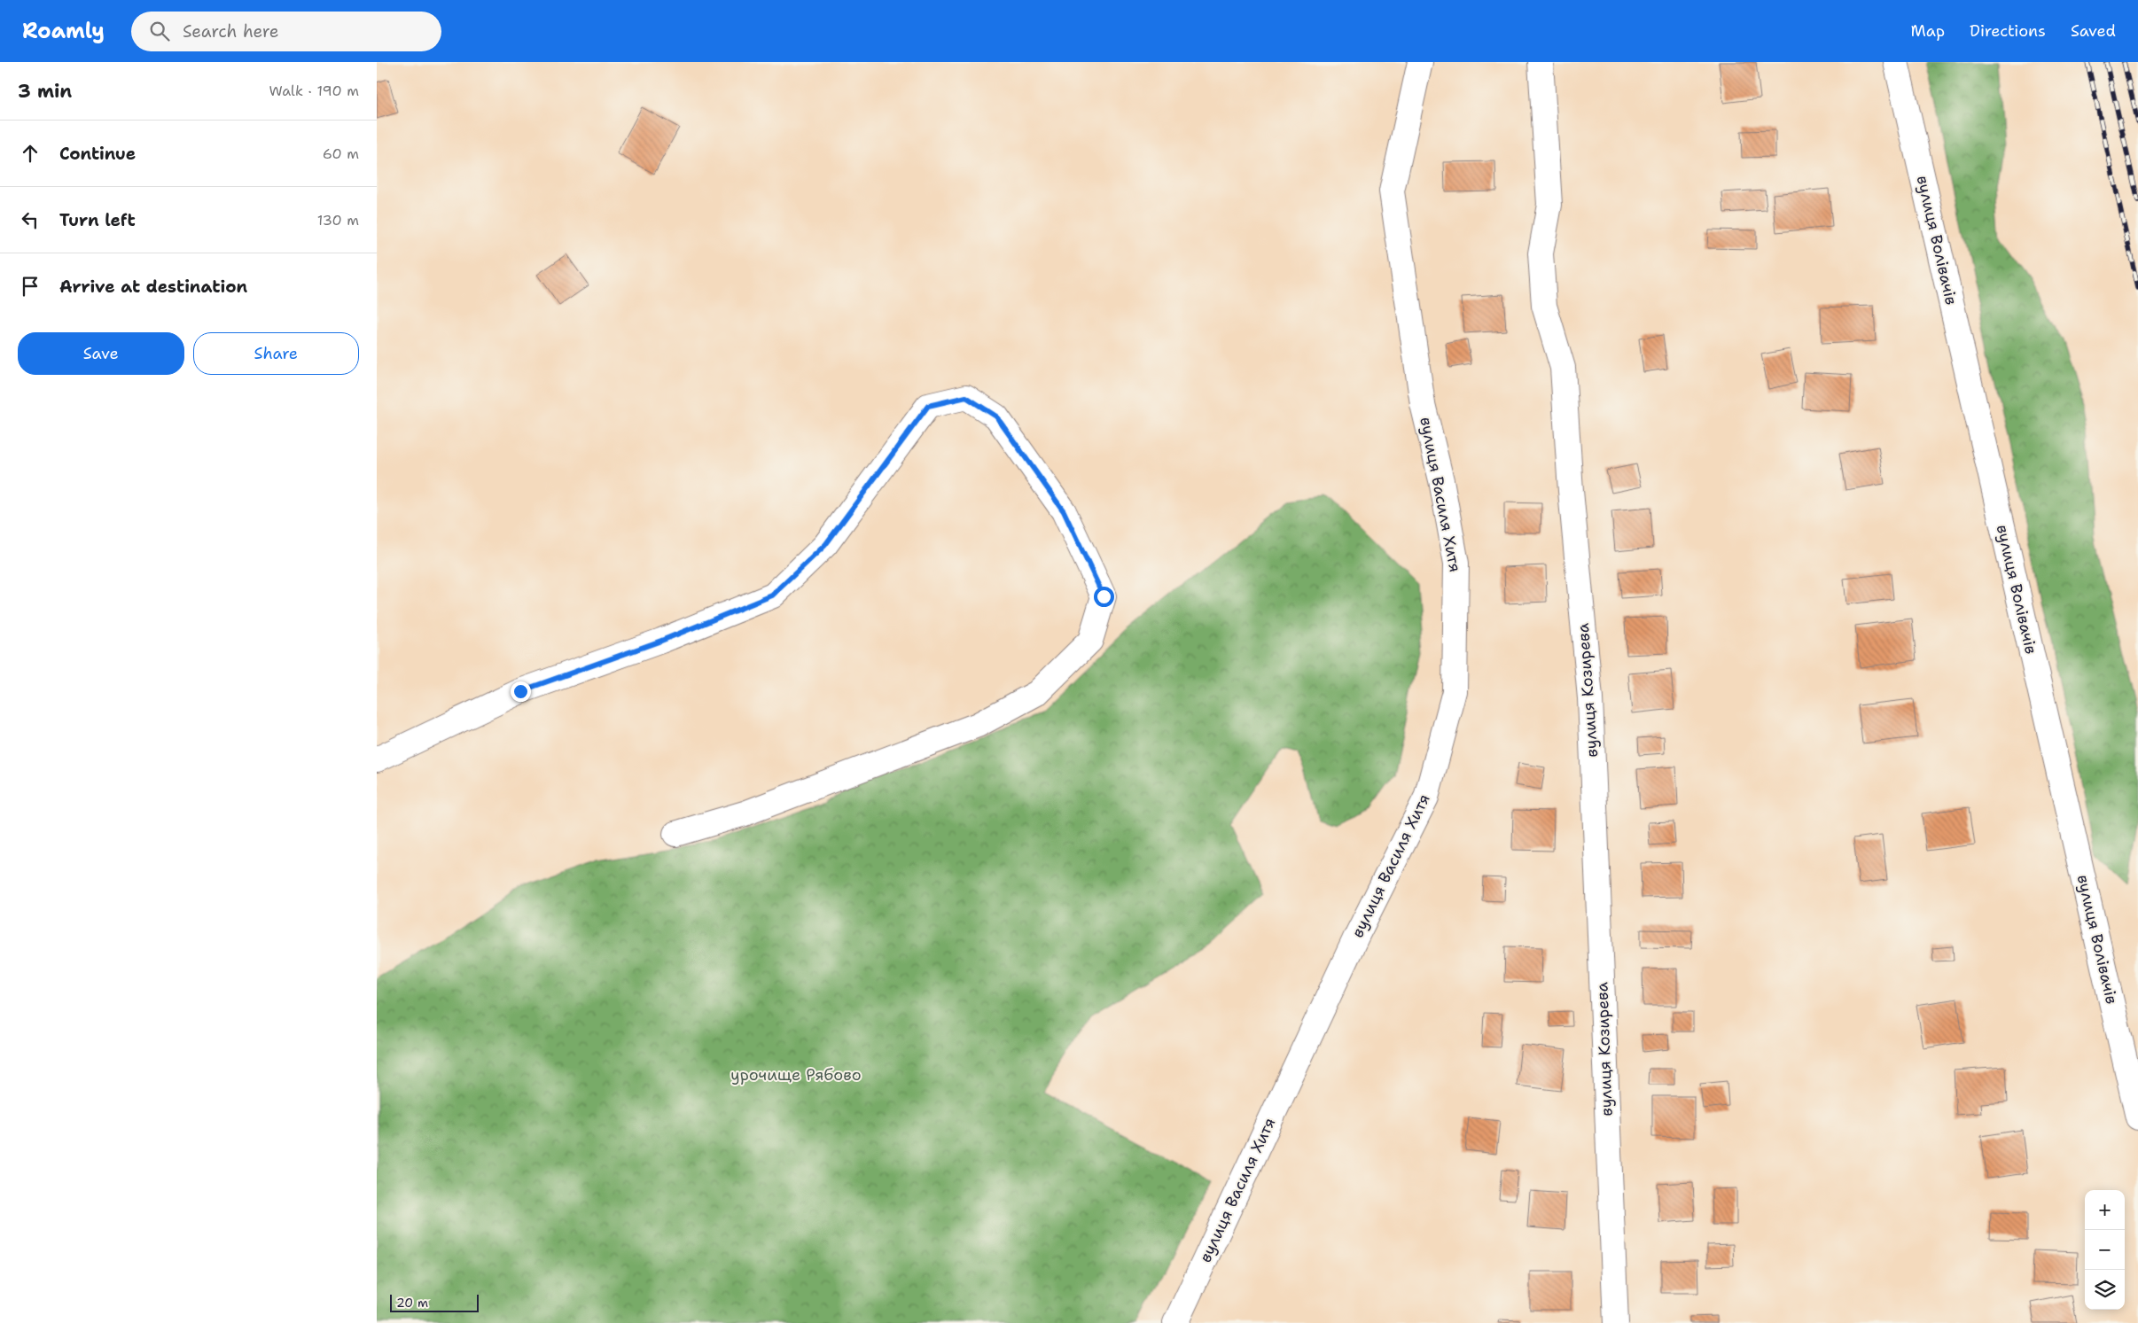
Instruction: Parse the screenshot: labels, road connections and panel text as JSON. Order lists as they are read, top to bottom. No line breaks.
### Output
{"streets":{"street":["вулиця Волівачів","вулиця Василя Хитя","вулиця Козирева"]},"parks":["урочище Рябово"],"scale_bar":"20 m","page":{"header":"Roamly","search":"Search here","nav":["Map","Directions","Saved"],"heading":["3 min","Walk · 190 m"],"list":[["Continue","60 m"],["Turn left","130 m"],"Arrive at destination"],"buttons":["Save","Share"],"map_buttons":["+","−"],"scale":"20 m"}}
